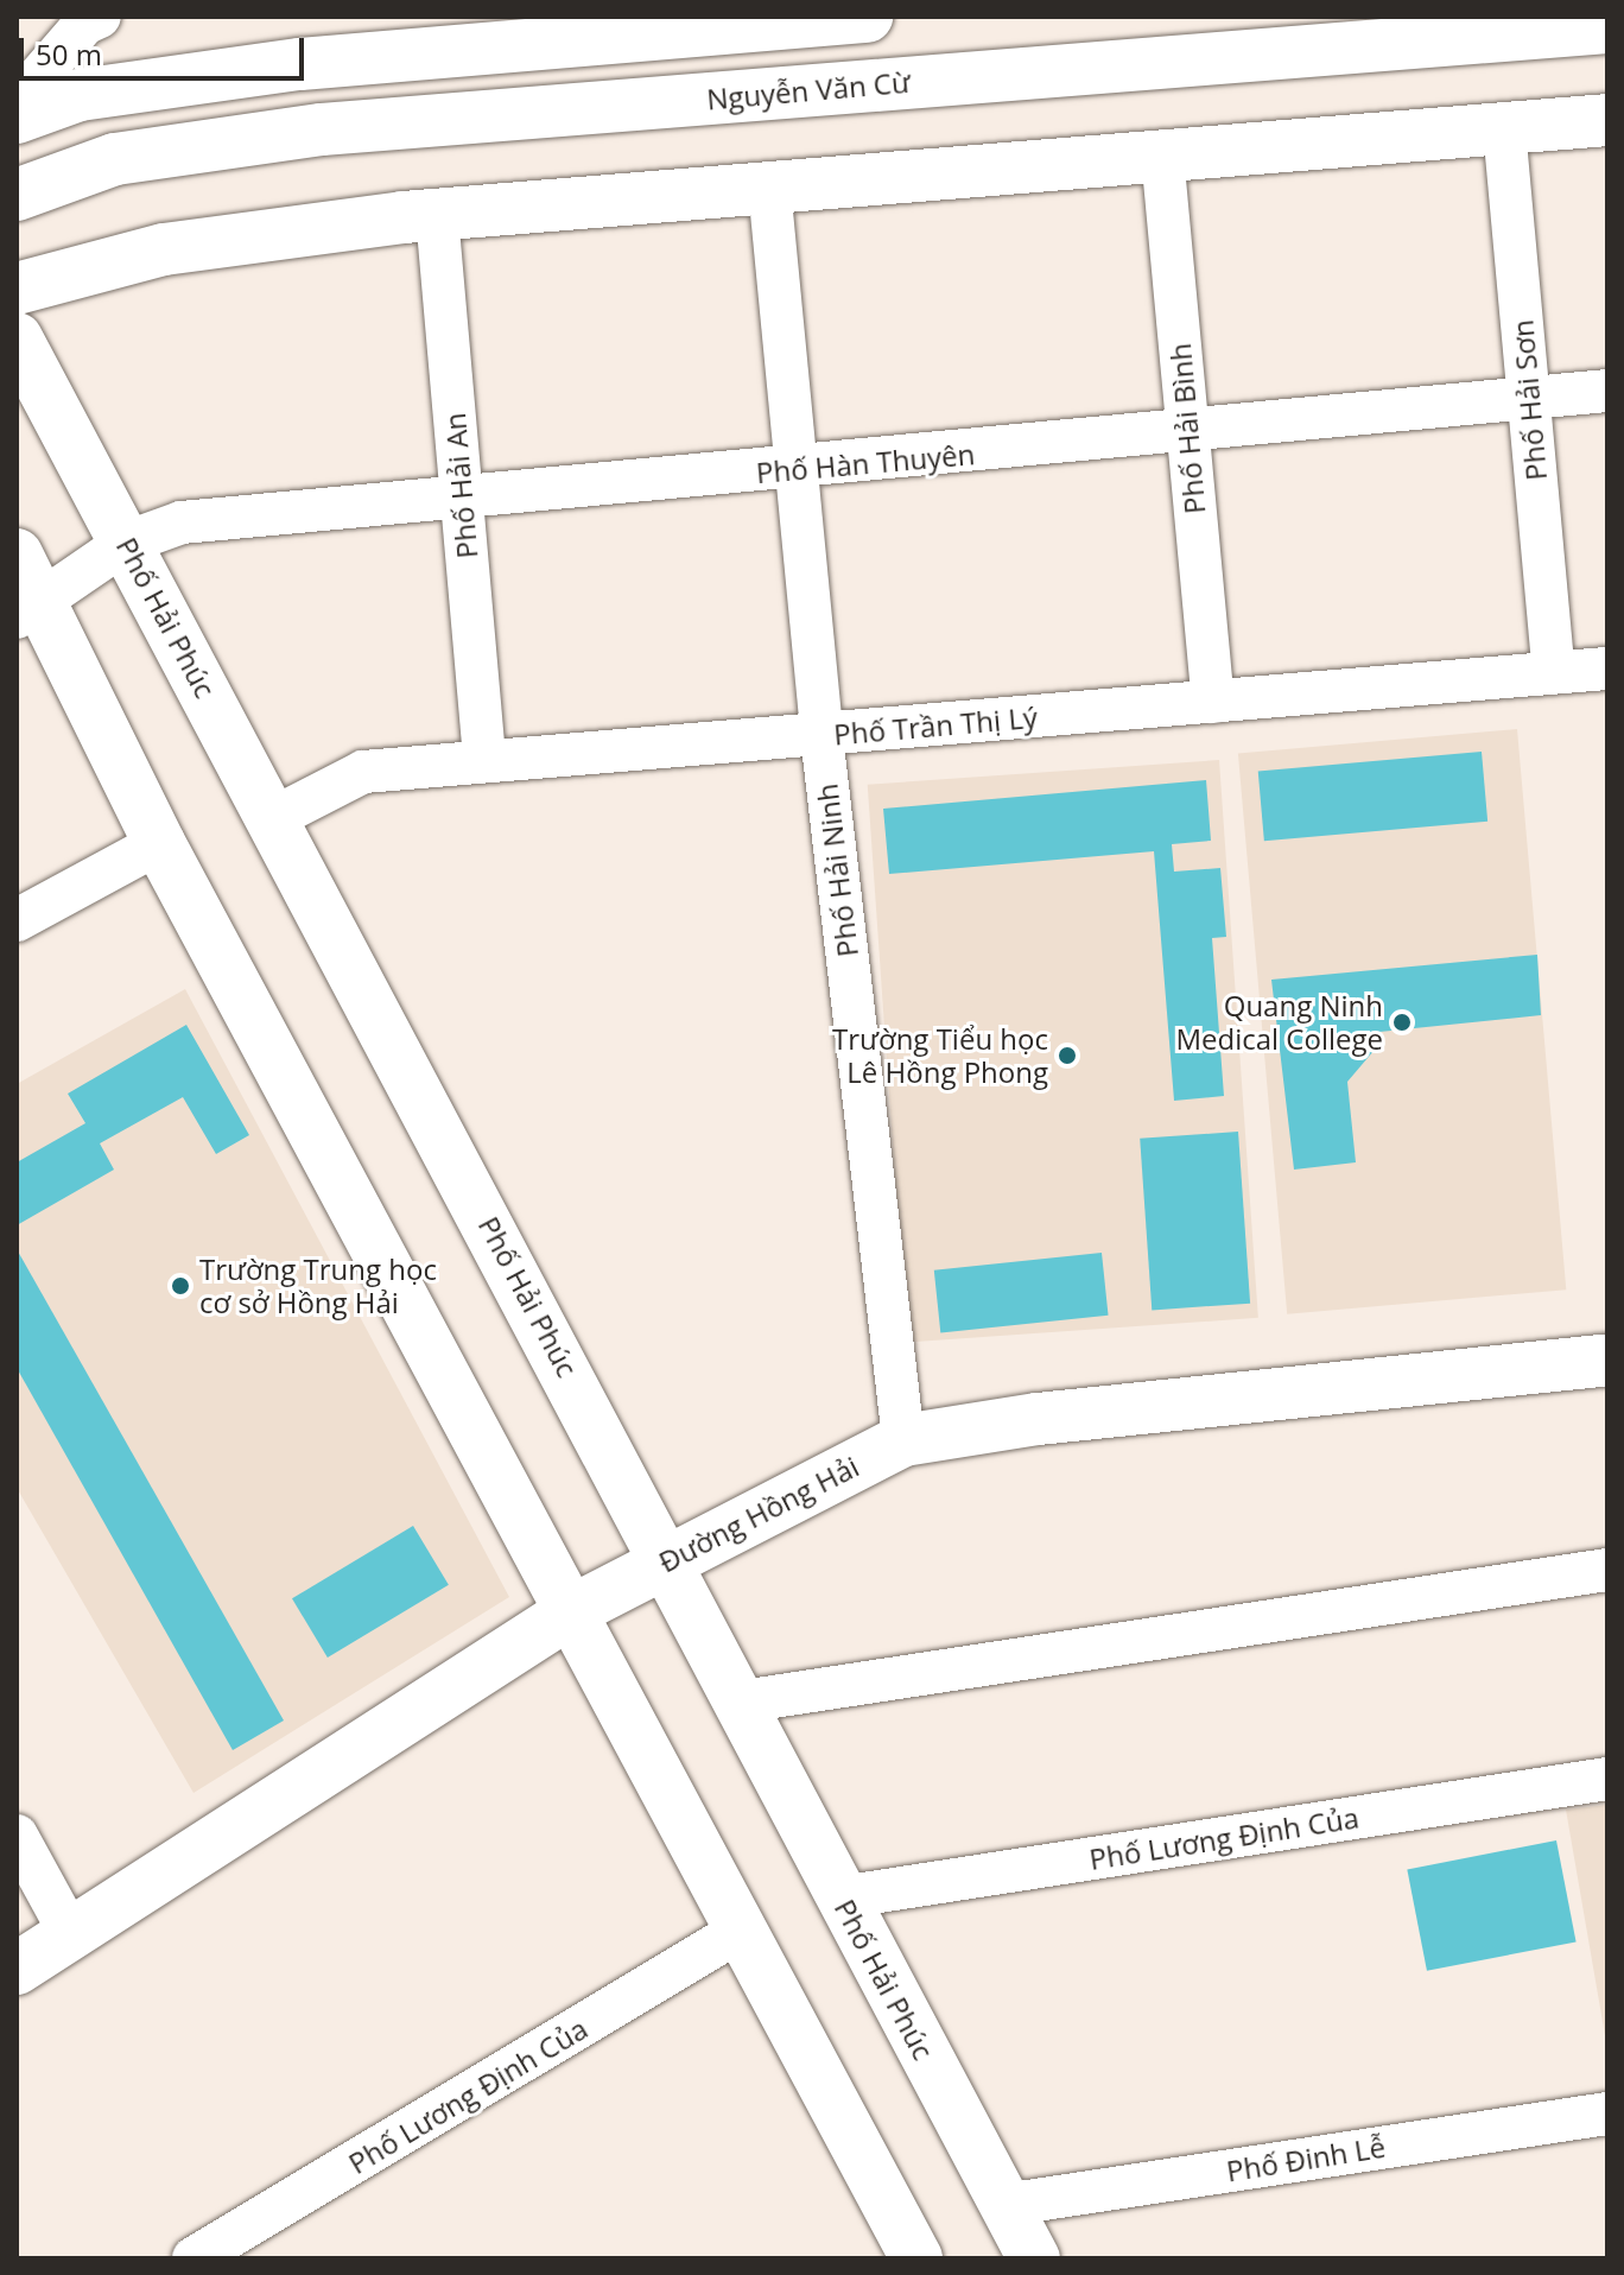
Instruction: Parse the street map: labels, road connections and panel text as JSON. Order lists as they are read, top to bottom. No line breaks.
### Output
{"streets":{"street":["Nguyễn Văn Cừ","Phố Hải Sơn","Phố Hải Bình","Phố Hàn Thuyên","Phố Hải An","Phố Hải Phúc","Phố Trần Thị Lý","Phố Hải Ninh","Đường Hồng Hải","Phố Lương Định Của","Phố Đinh Lễ"]},"crossings":[["Phố Hải Sơn","Phố Hàn Thuyên"],["Phố Hải Sơn","Phố Trần Thị Lý"],["Phố Hải Bình","Phố Hàn Thuyên"],["Phố Hải Bình","Phố Trần Thị Lý"],["Phố Hàn Thuyên","Phố Hải An"],["Phố Hàn Thuyên","Phố Hải Phúc"],["Phố Hàn Thuyên","Phố Hải Ninh"],["Phố Hải An","Phố Trần Thị Lý"],["Phố Hải Phúc","Phố Trần Thị Lý"],["Phố Hải Phúc","Đường Hồng Hải"],["Phố Hải Phúc","Phố Lương Định Của"],["Phố Hải Phúc","Phố Đinh Lễ"],["Phố Trần Thị Lý","Phố Hải Ninh"],["Phố Hải Ninh","Đường Hồng Hải"]],"places":["Quang Ninh Medical College","Trường Tiểu học Lê Hồng Phong","Trường Trung học cơ sở Hồng Hải"],"scale_bar":"50 m"}
